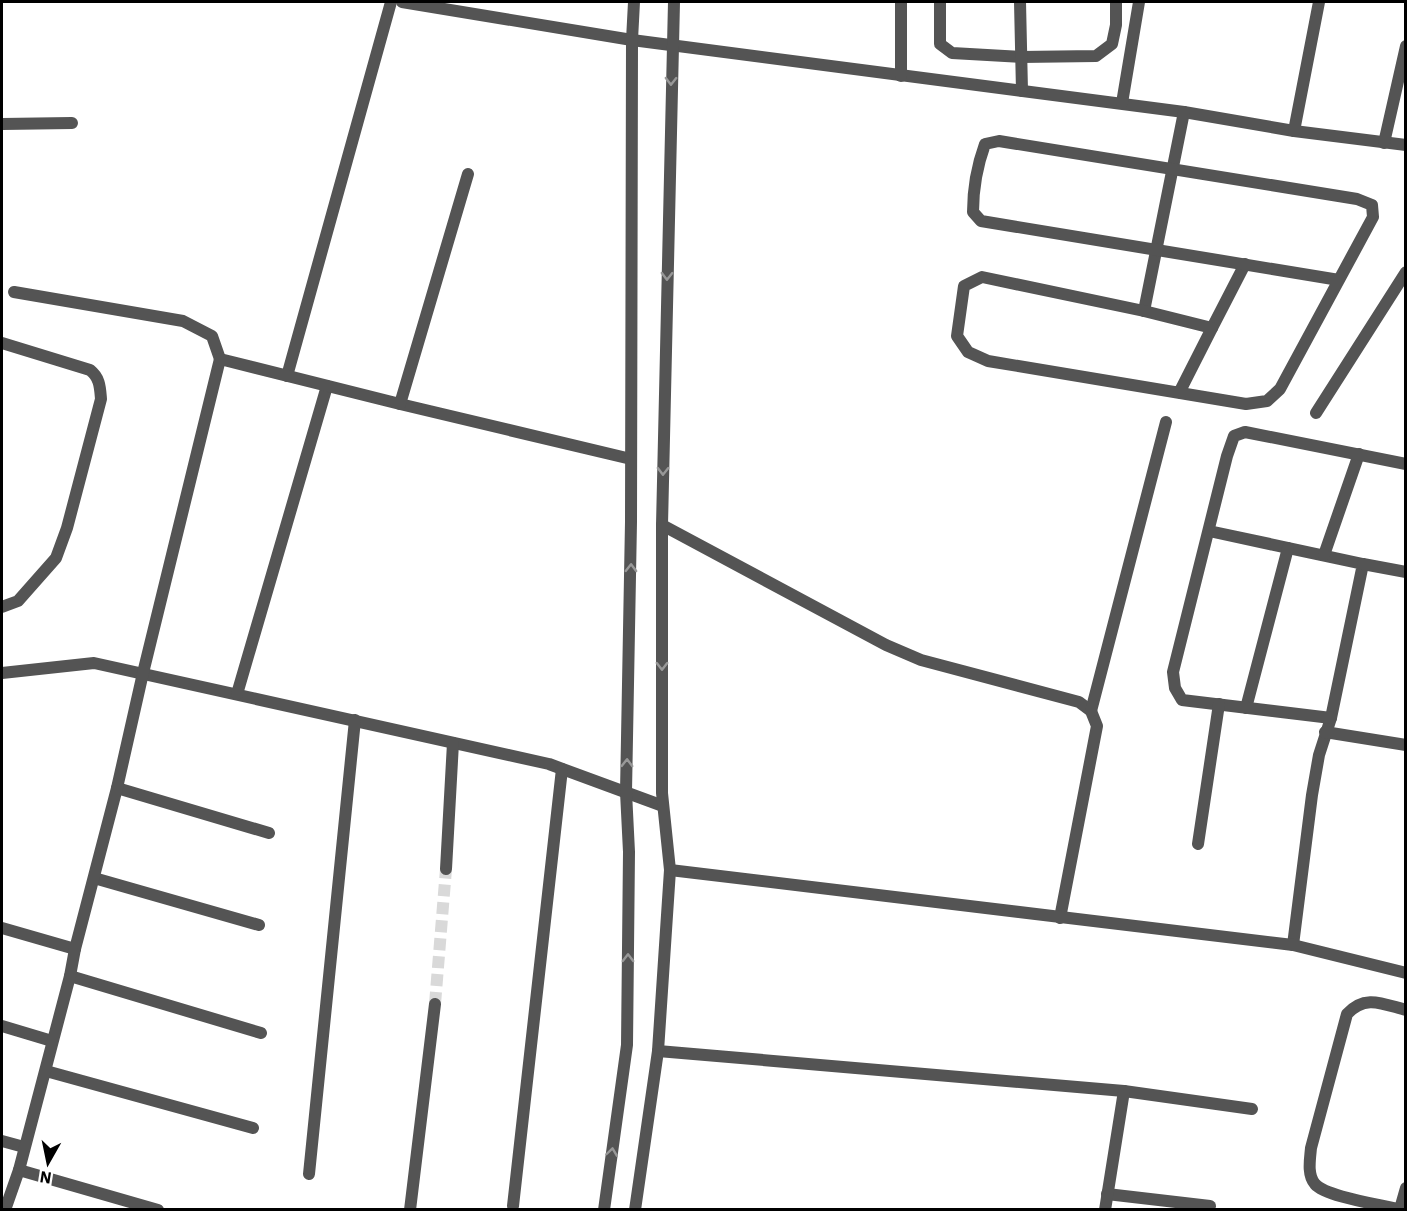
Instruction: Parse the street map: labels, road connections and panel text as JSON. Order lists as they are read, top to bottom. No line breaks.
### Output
{"north":"bottom"}
